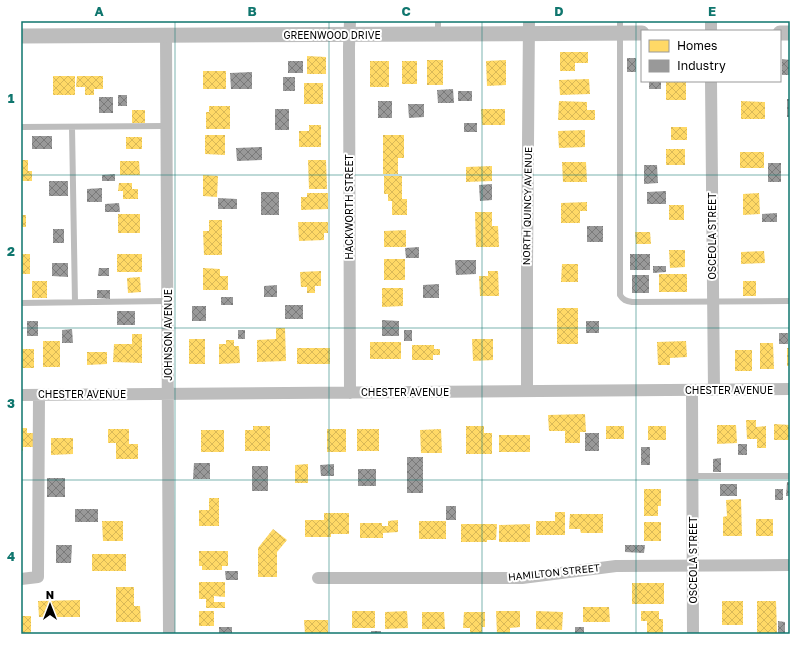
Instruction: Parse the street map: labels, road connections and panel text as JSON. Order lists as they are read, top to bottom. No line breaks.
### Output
{"streets":{"street":["GREENWOOD DRIVE","NORTH QUINCY AVENUE","HACKWORTH STREET","OSCEOLA STREET","JOHNSON AVENUE","CHESTER AVENUE","HAMILTON STREET"]},"crossings":[["GREENWOOD DRIVE","NORTH QUINCY AVENUE"],["GREENWOOD DRIVE","HACKWORTH STREET"],["GREENWOOD DRIVE","JOHNSON AVENUE"],["NORTH QUINCY AVENUE","CHESTER AVENUE"],["HACKWORTH STREET","CHESTER AVENUE"],["OSCEOLA STREET","CHESTER AVENUE"],["OSCEOLA STREET","HAMILTON STREET"],["JOHNSON AVENUE","CHESTER AVENUE"]],"legend":["Homes","Industry"],"north":"top","grid":{"columns":["A","B","C","D","E"],"rows":["1","2","3","4"]}}
